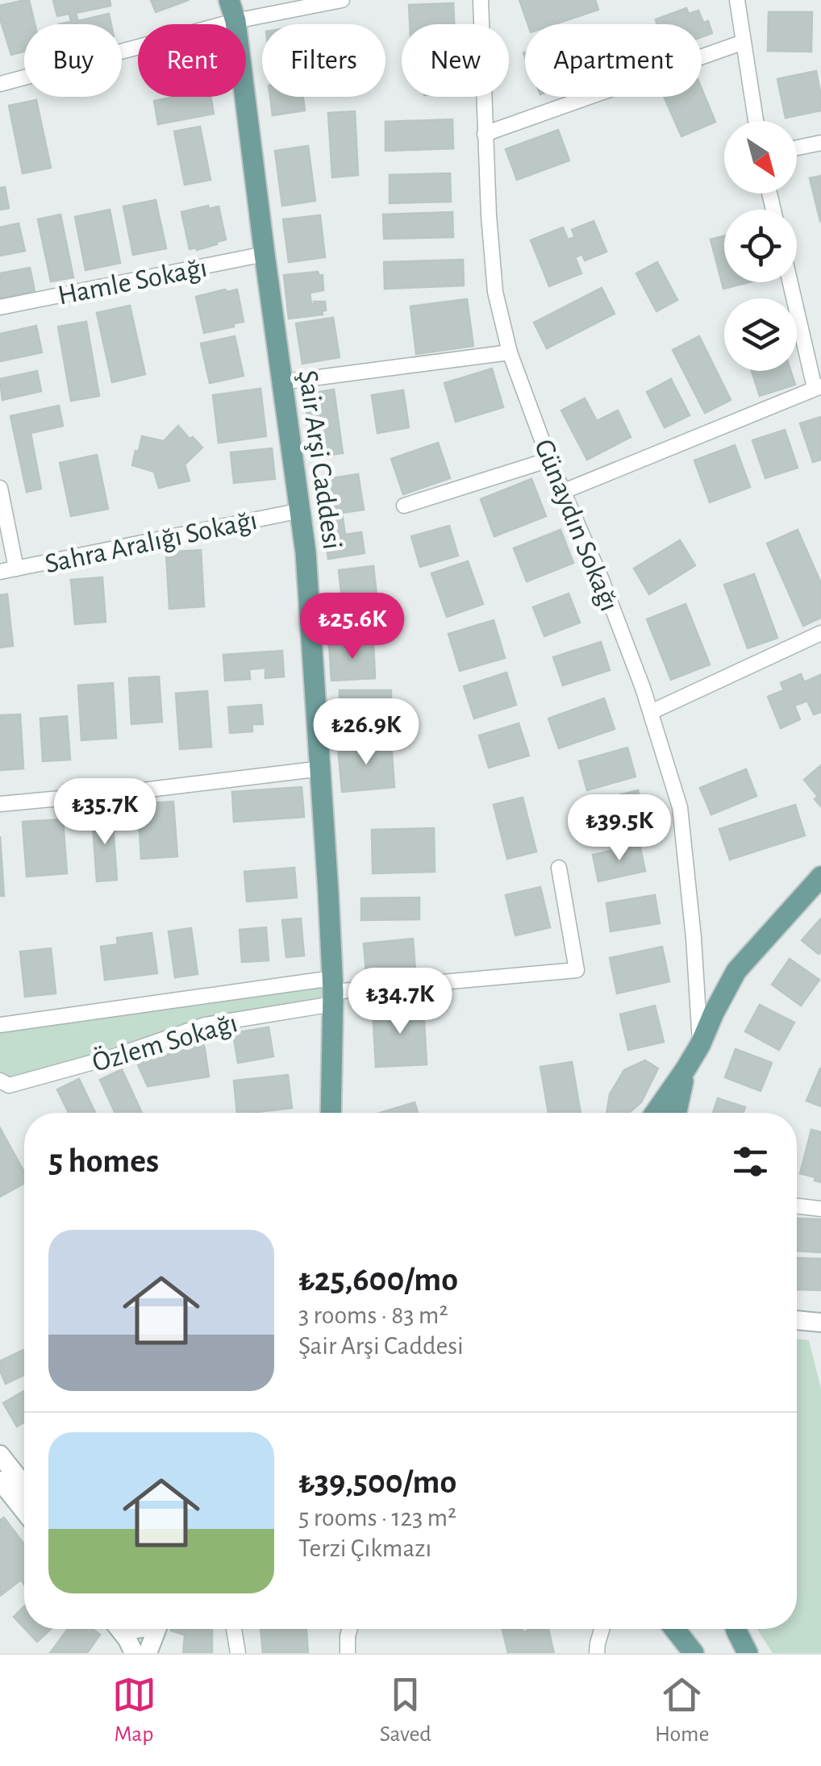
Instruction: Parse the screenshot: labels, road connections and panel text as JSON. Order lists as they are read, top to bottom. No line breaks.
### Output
{"streets":{"main road":["Şair Arşi Caddesi"],"street":["Hamle Sokağı","Günaydın Sokağı","Sahra Aralığı Sokağı","Özlem Sokağı"]},"crossings":[["Hamle Sokağı","Şair Arşi Caddesi"],["Şair Arşi Caddesi","Sahra Aralığı Sokağı"],["Şair Arşi Caddesi","Özlem Sokağı"]],"north":"bottom right","page":{"chip":["Buy","Rent","Filters","New","Apartment"],"price":["₺25.6K","₺26.9K","₺35.7K","₺39.5K","₺34.7K"],"heading":"5 homes","list":[{"name":"₺25,600/mo","note":"3 rooms · 83 m² · Şair Arşi Caddesi"},{"name":"₺39,500/mo","note":"5 rooms · 123 m² · Terzi Çıkmazı"}],"tabs":["Map","Saved","Home"]}}
